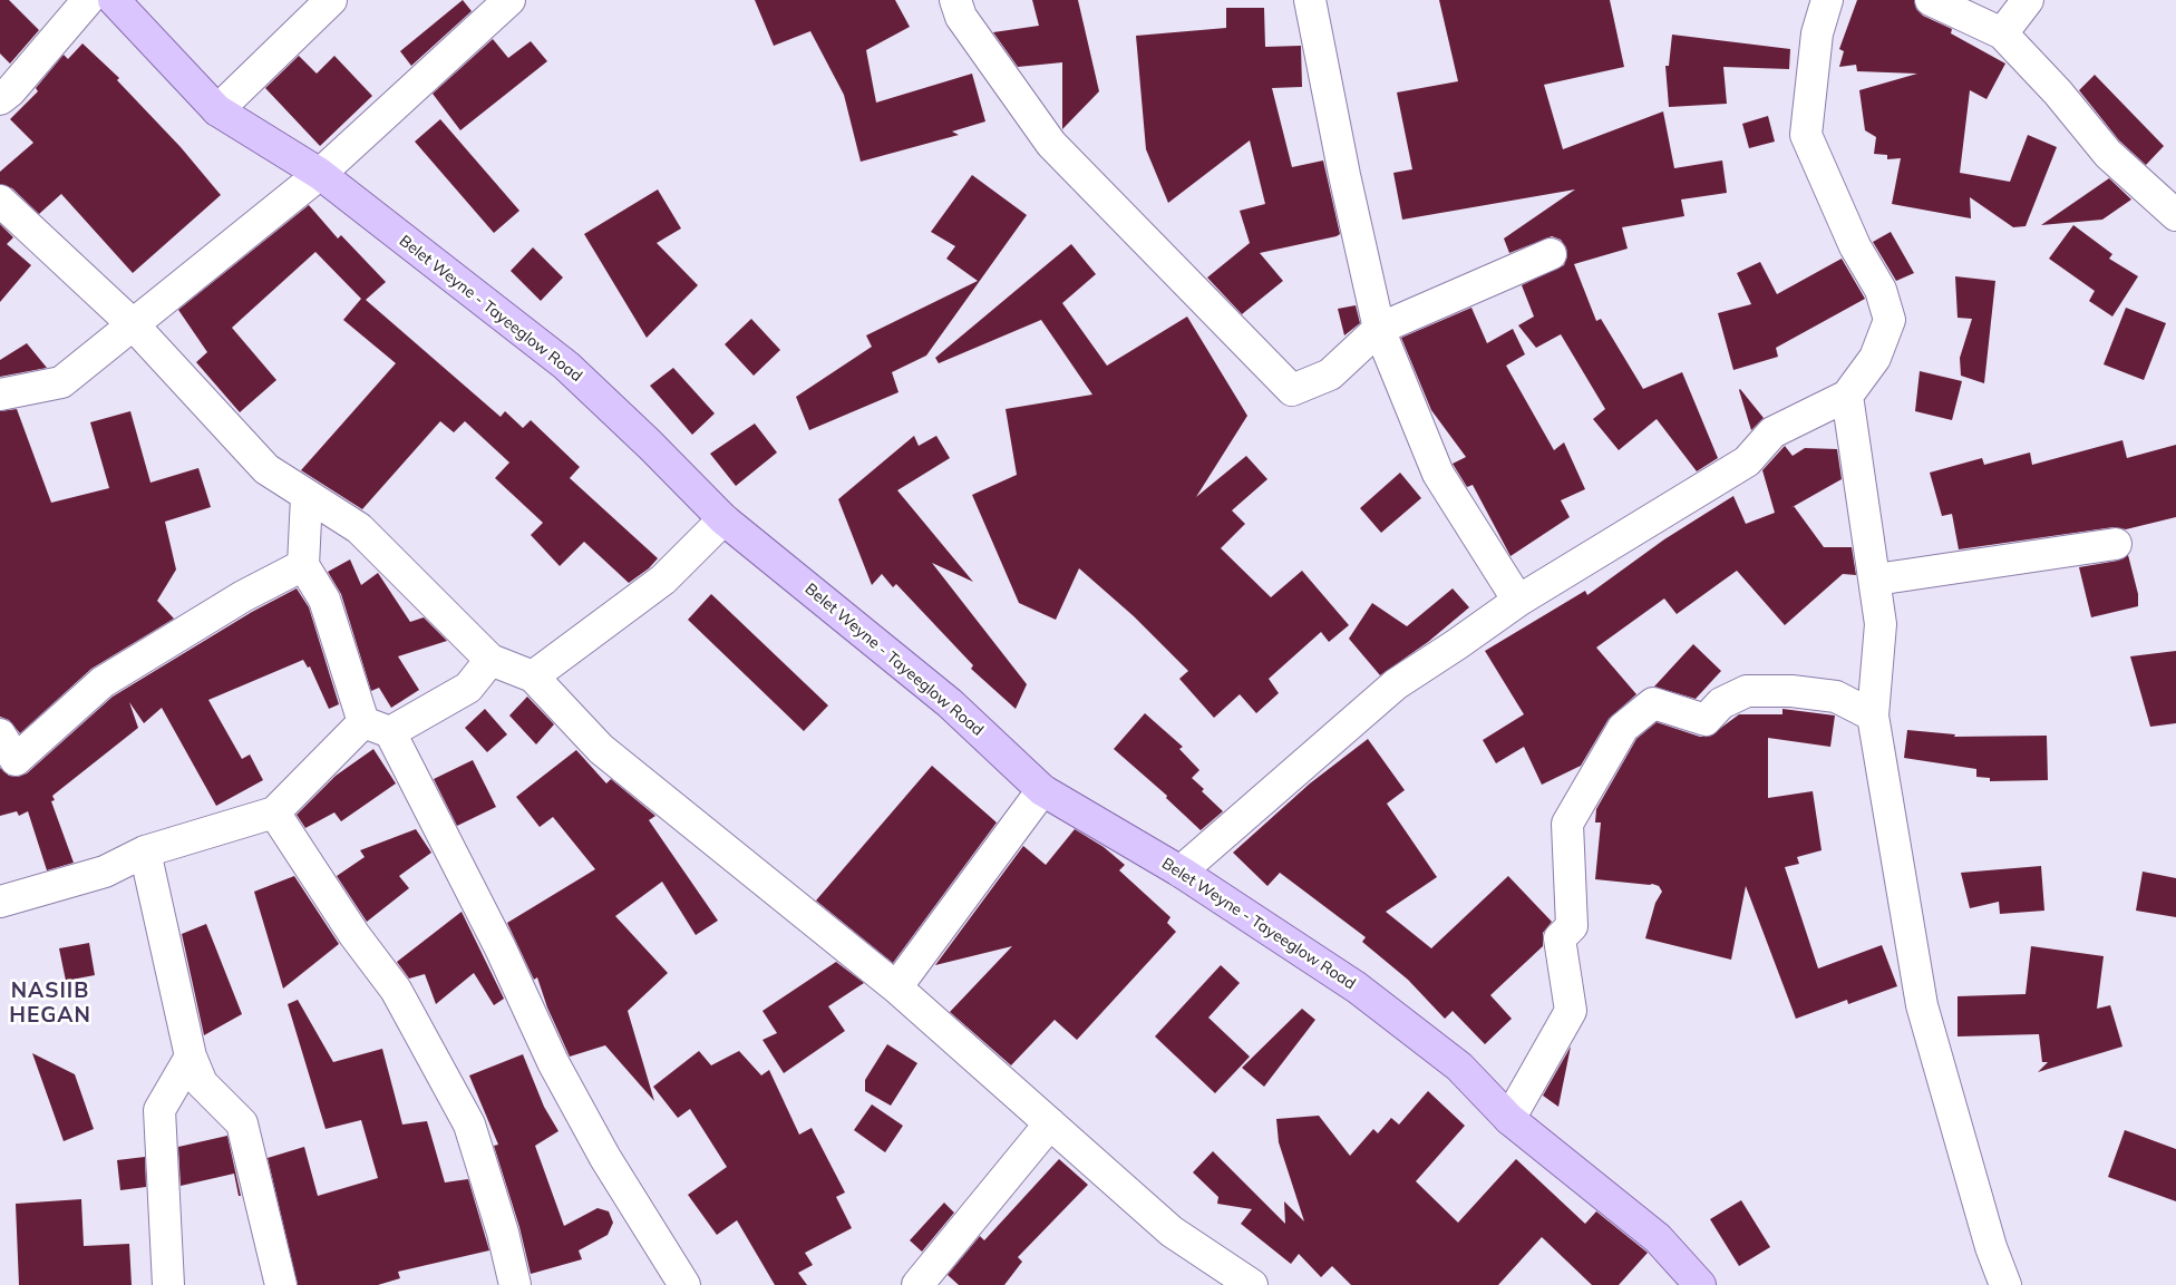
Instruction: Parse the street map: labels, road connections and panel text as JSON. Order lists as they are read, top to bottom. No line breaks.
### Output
{"streets":{"main road":["Belet Weyne - Tayeeglow Road"]},"districts":["NASIIB HEGAN"]}
